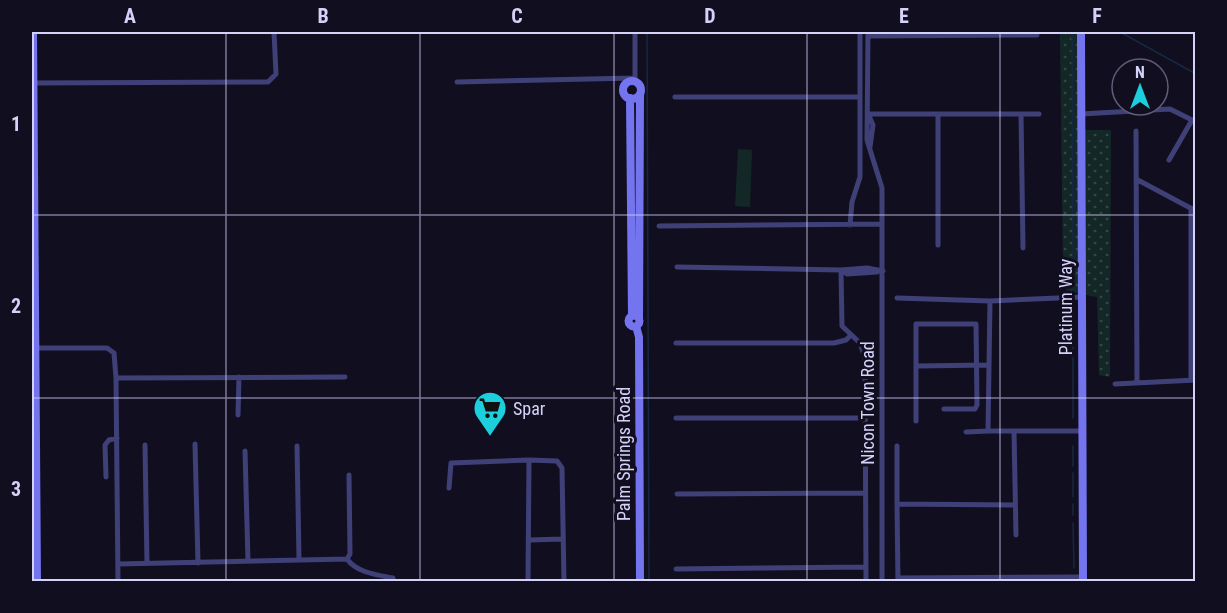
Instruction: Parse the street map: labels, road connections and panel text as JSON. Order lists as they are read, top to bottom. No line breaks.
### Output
{"streets":{"street":["Platinum Way","Nicon Town Road","Palm Springs Road"]},"places":{"supermarket":["Spar"]},"north":"top","grid":{"columns":["A","B","C","D","E","F"],"rows":["1","2","3"]}}
